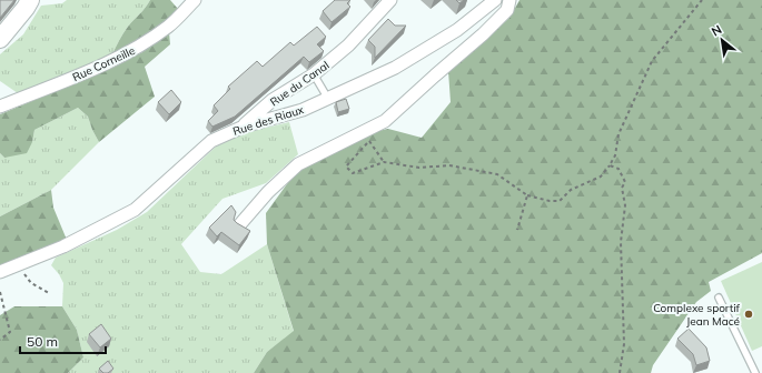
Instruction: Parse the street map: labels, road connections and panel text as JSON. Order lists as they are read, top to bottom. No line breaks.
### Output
{"streets":{"street":["Rue Corneille","Rue du Canal","Rue des Riaux"]},"crossings":[["Rue du Canal","Rue des Riaux"]],"places":["Complexe sportif Jean Macé"],"scale_bar":"50 m","north":"top left"}
